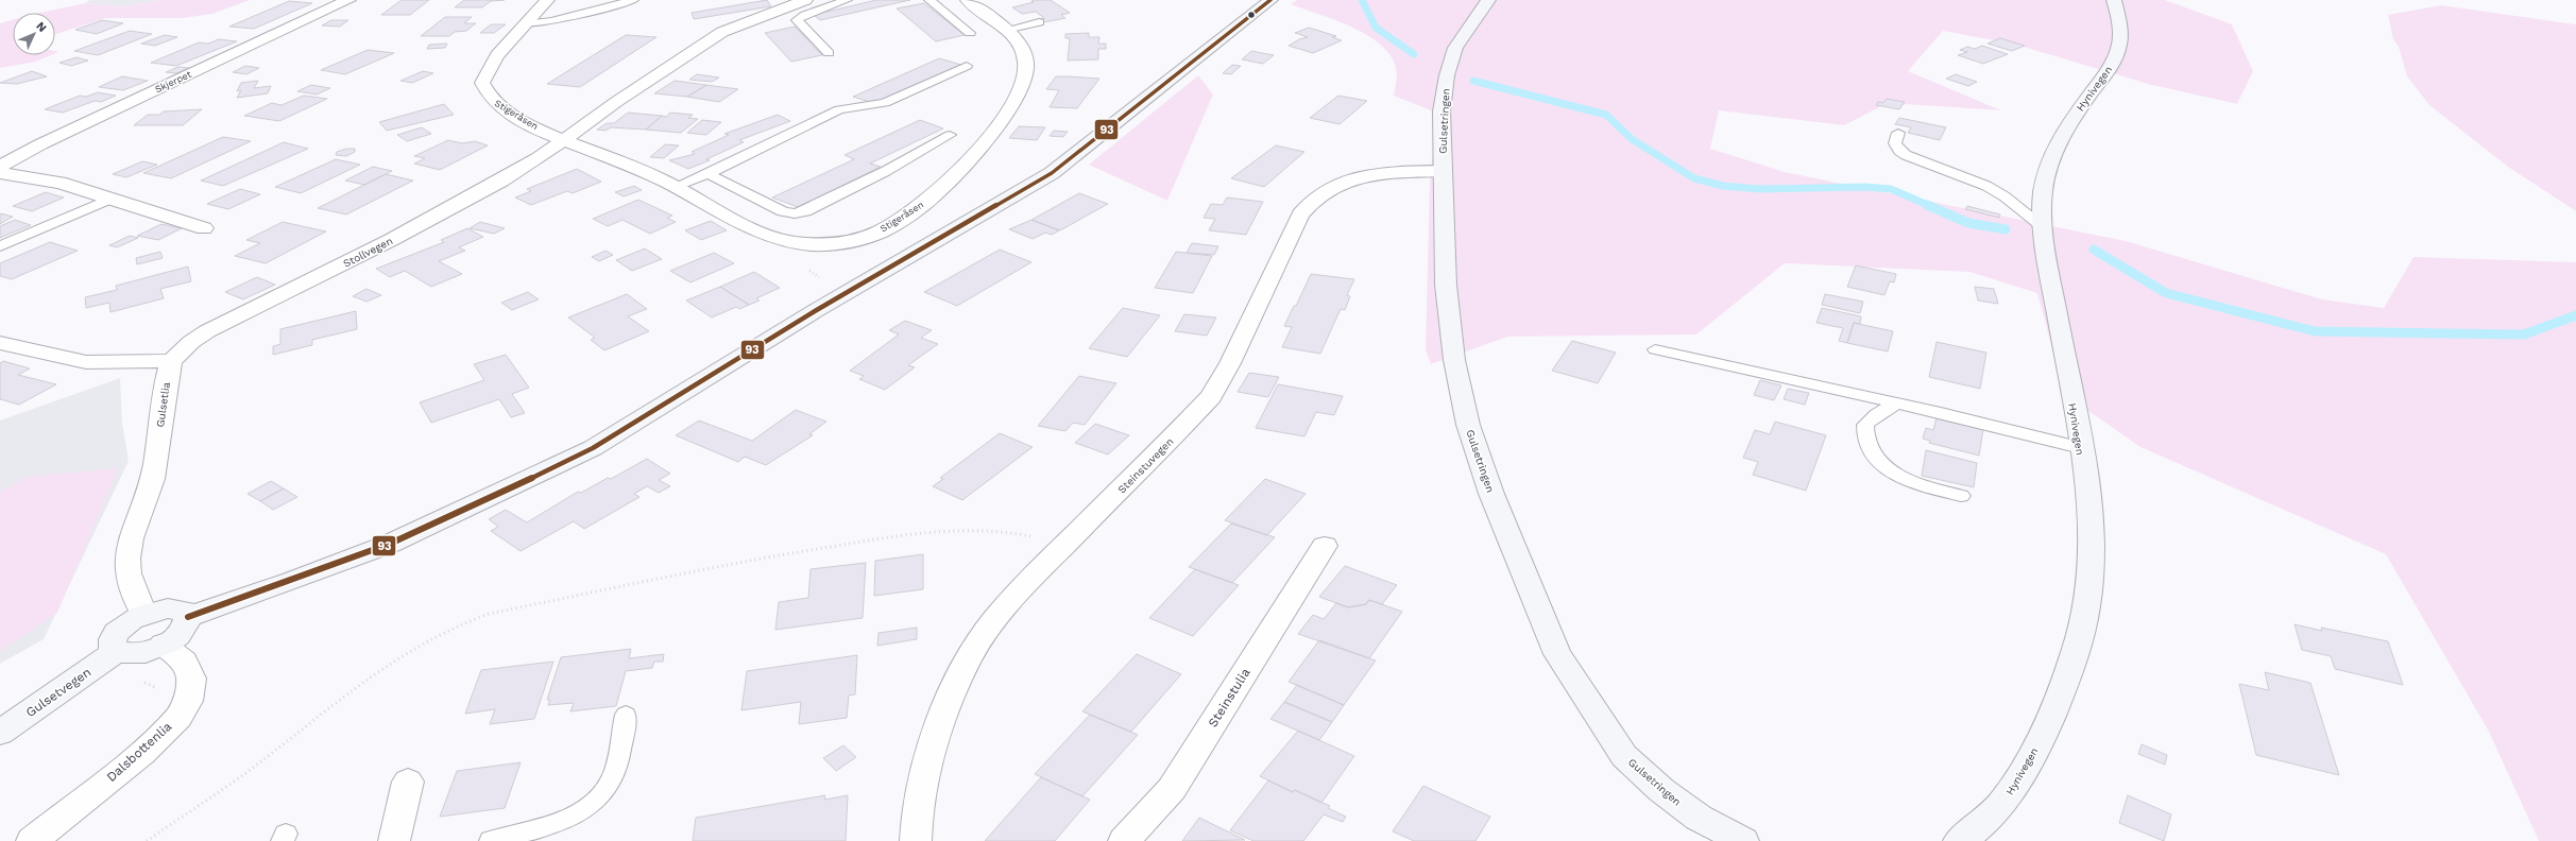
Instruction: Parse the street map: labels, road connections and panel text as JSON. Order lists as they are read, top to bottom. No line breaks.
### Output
{"streets":{"street":["Skjerpet","Hynivegen","Stigeråsen","Gulsetringen","Stollvegen","Gulsetlia","Steinstuvegen","Gulsetvegen","Steinstulia","Dalsbottenlia"]},"crossings":[["Stigeråsen","Stollvegen"],["Gulsetringen","Steinstuvegen"],["Stollvegen","Gulsetlia"]],"lines":["transit line 93"],"north":"top right"}
